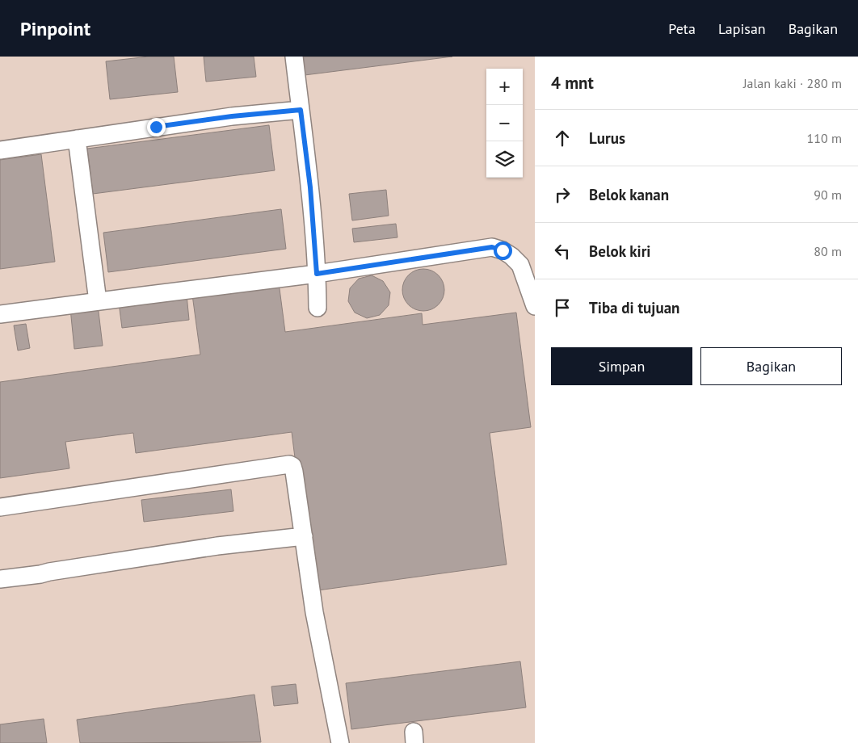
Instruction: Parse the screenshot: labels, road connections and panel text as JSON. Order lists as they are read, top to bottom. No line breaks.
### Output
{"page":{"header":"Pinpoint","nav":["Peta","Lapisan","Bagikan"],"heading":["4 mnt","Jalan kaki · 280 m"],"map_buttons":["+","−"],"list":[["Lurus","110 m"],["Belok kanan","90 m"],["Belok kiri","80 m"],"Tiba di tujuan"],"buttons":["Simpan","Bagikan"]}}
